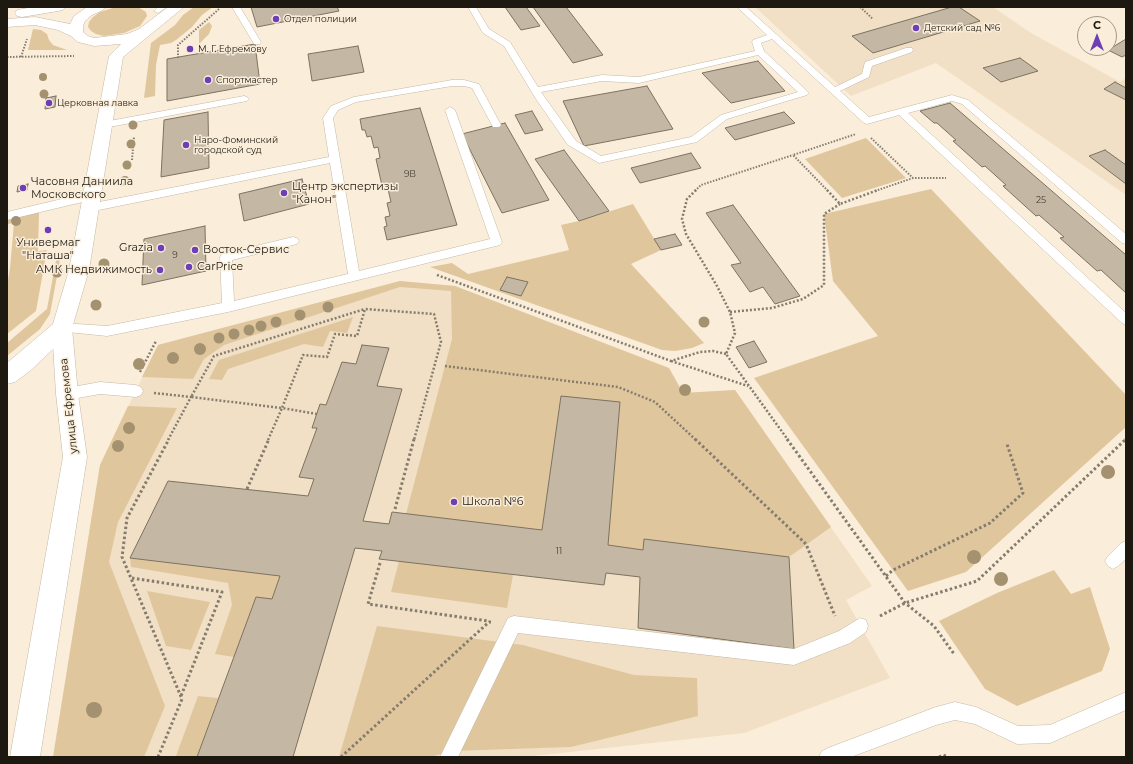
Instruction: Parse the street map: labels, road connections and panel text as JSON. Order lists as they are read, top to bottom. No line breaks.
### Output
{"streets":{"main road":["улица Ефремова"]},"places":["Отдел полиции","Детский сад №6","М. Г. Ефремову","Спортмастер","Церковная лавка","Наро-Фоминский городской суд","Часовня Даниила Московского","Центр экспертизы \"Канон\"","Универмаг \"Наташа\"","Grazia","Восток-Сервис","CarPrice","АМК Недвижимость","Школа №6"],"house_numbers":["9В","25","9","11"],"north":"top"}
